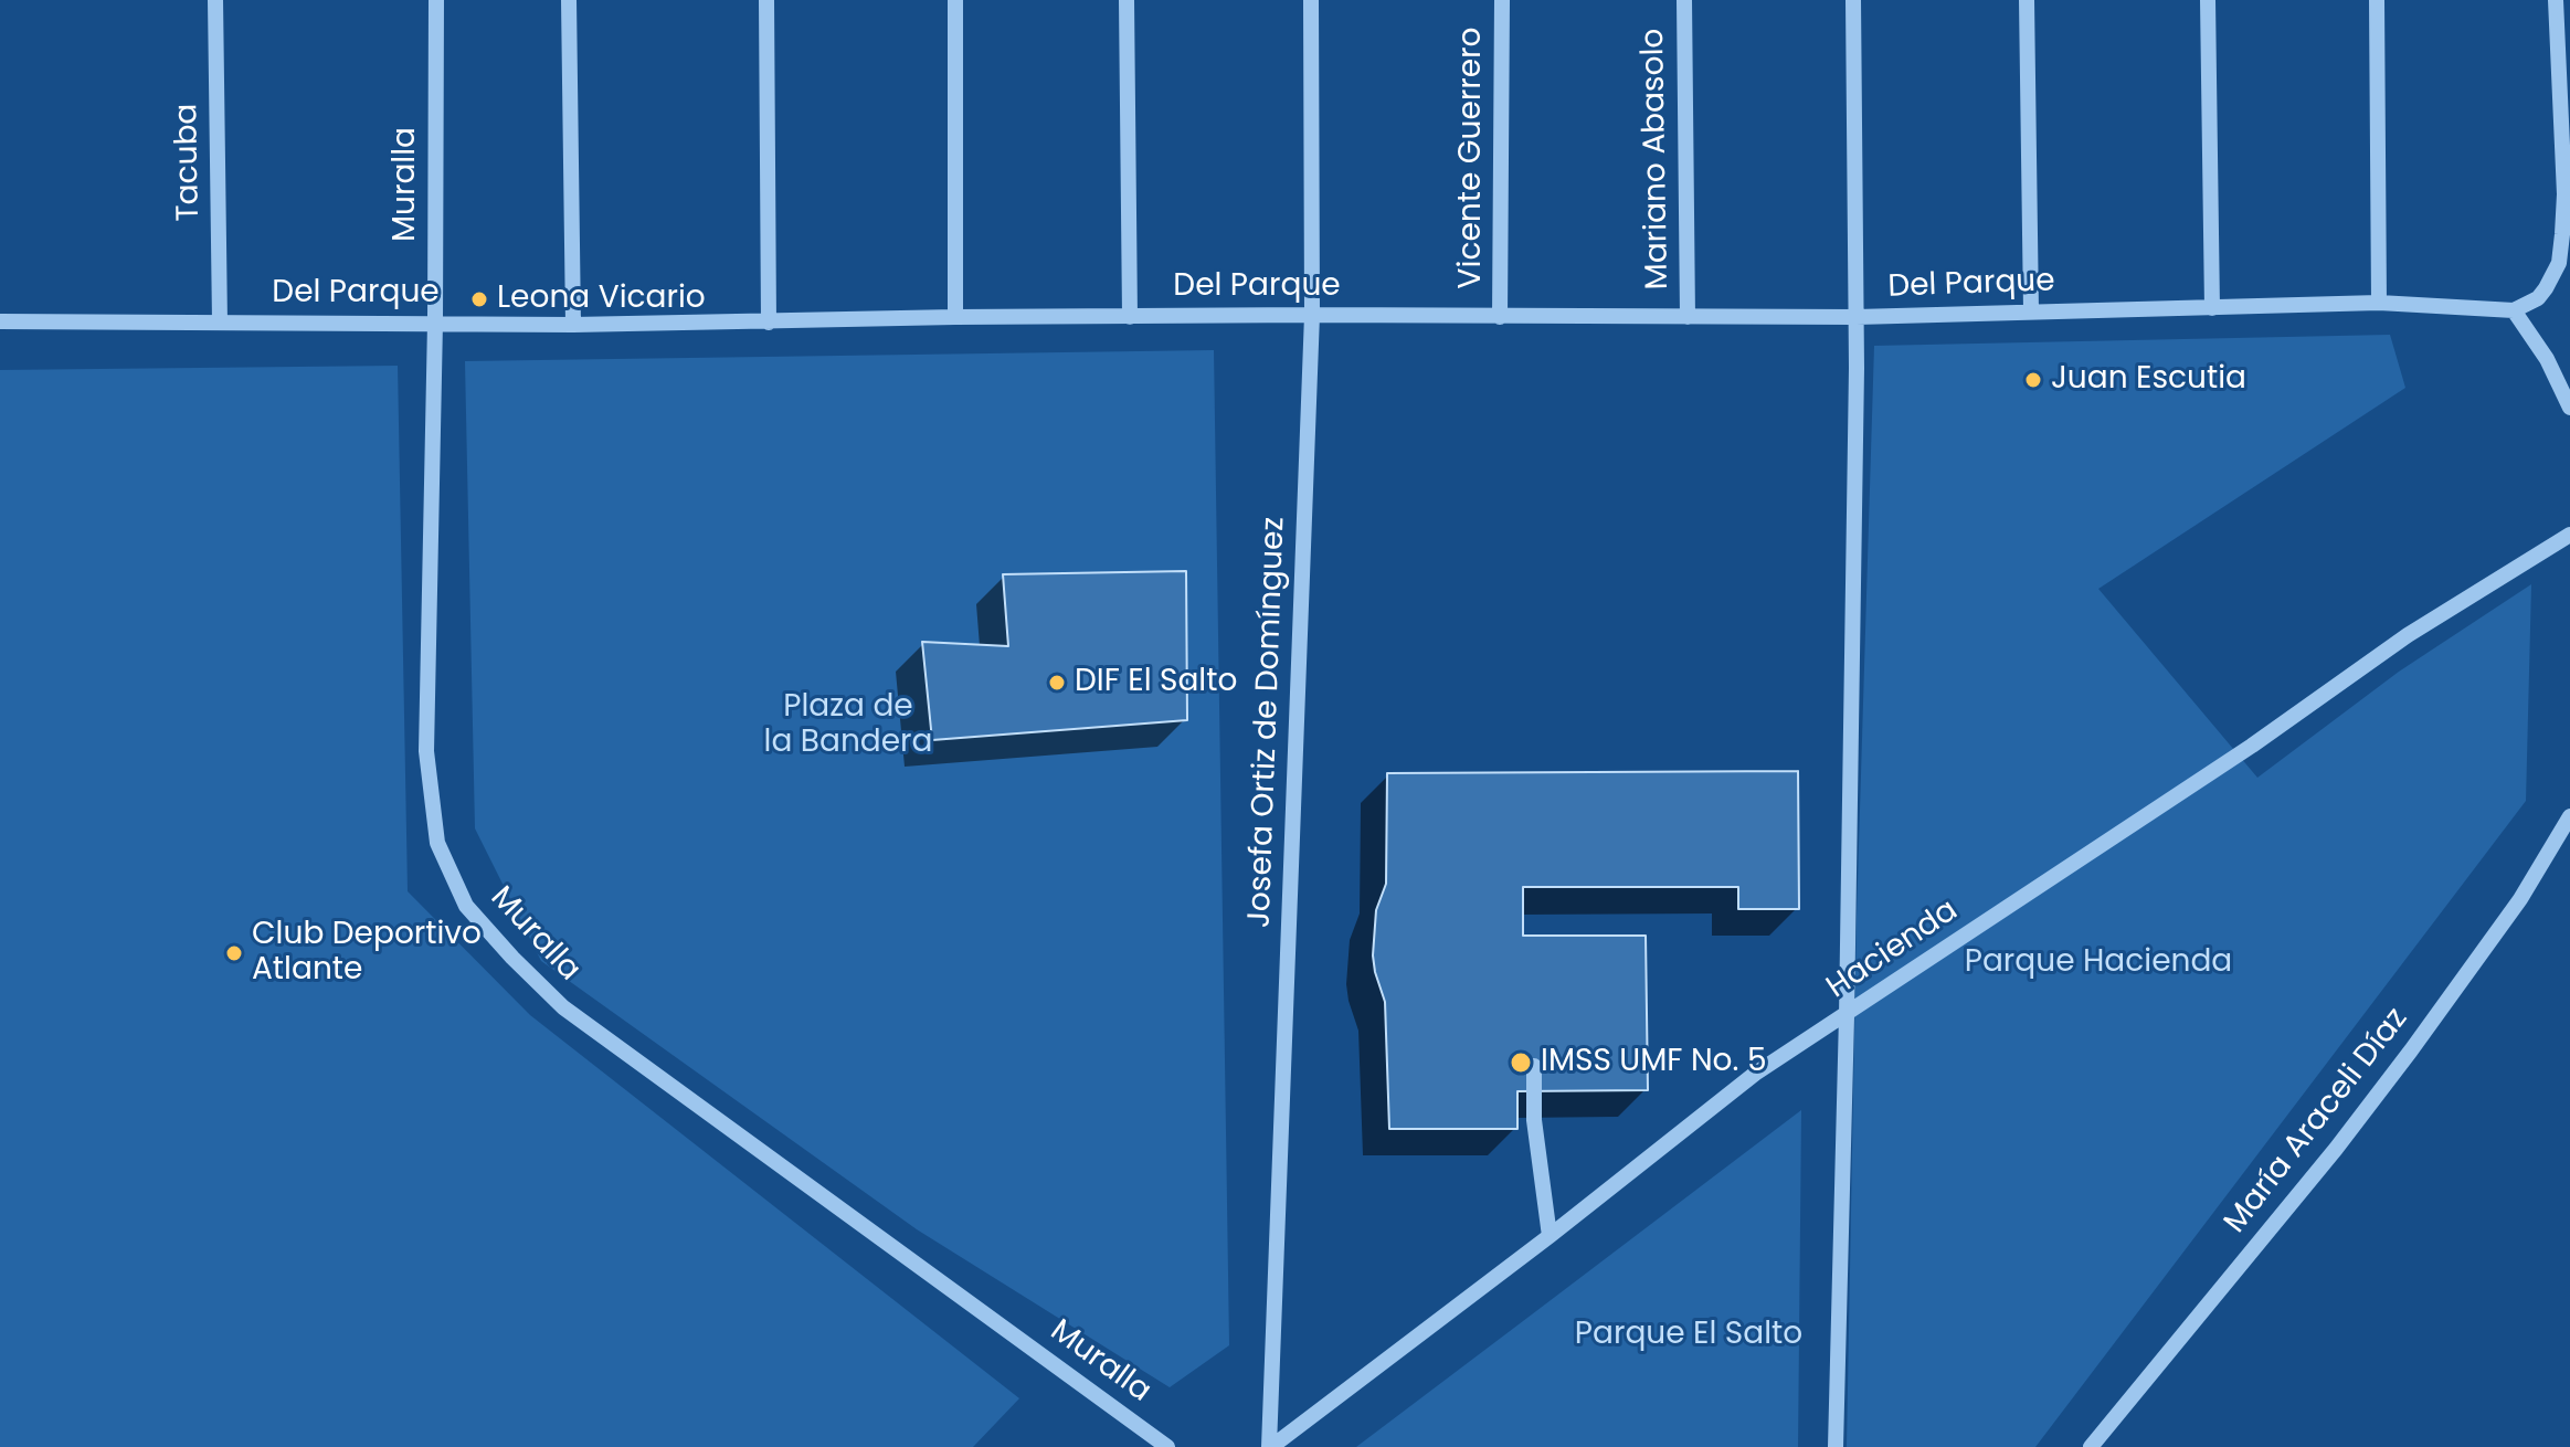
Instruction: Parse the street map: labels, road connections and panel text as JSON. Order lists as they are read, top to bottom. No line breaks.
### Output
{"streets":{"street":["Vicente Guerrero","Mariano Abasolo","Tacuba","Muralla","Del Parque","Josefa Ortiz de Domínguez","Hacienda","María Araceli Díaz"]},"crossings":[["Vicente Guerrero","Del Parque"],["Mariano Abasolo","Del Parque"],["Tacuba","Del Parque"],["Muralla","Del Parque"],["Del Parque","Josefa Ortiz de Domínguez"],["Josefa Ortiz de Domínguez","Hacienda"]],"parks":["Plaza de la Bandera","Parque Hacienda","Parque El Salto"],"places":["Leona Vicario","Juan Escutia","DIF El Salto","Club Deportivo Atlante","IMSS UMF No. 5"]}
